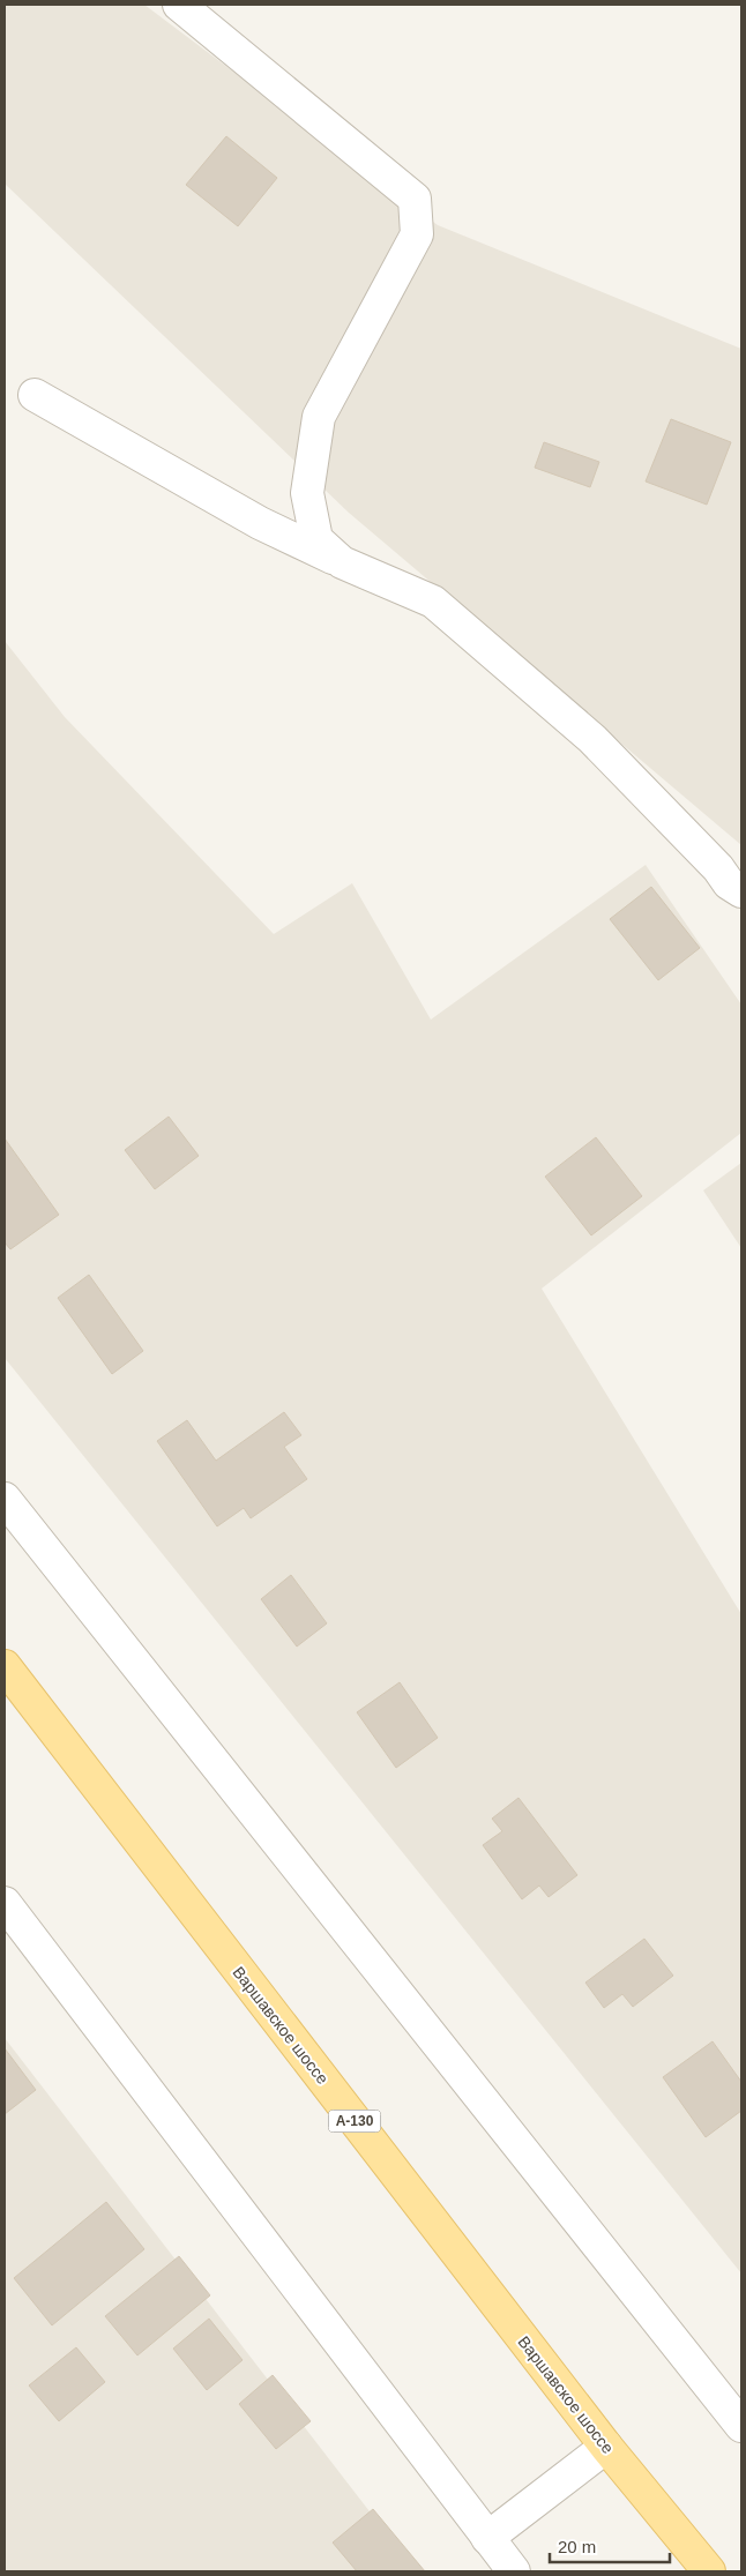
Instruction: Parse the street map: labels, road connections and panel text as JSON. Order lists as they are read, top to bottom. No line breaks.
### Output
{"streets":{"main road":["Варшавское шоссе","А-130"]},"scale_bar":"20 m"}
